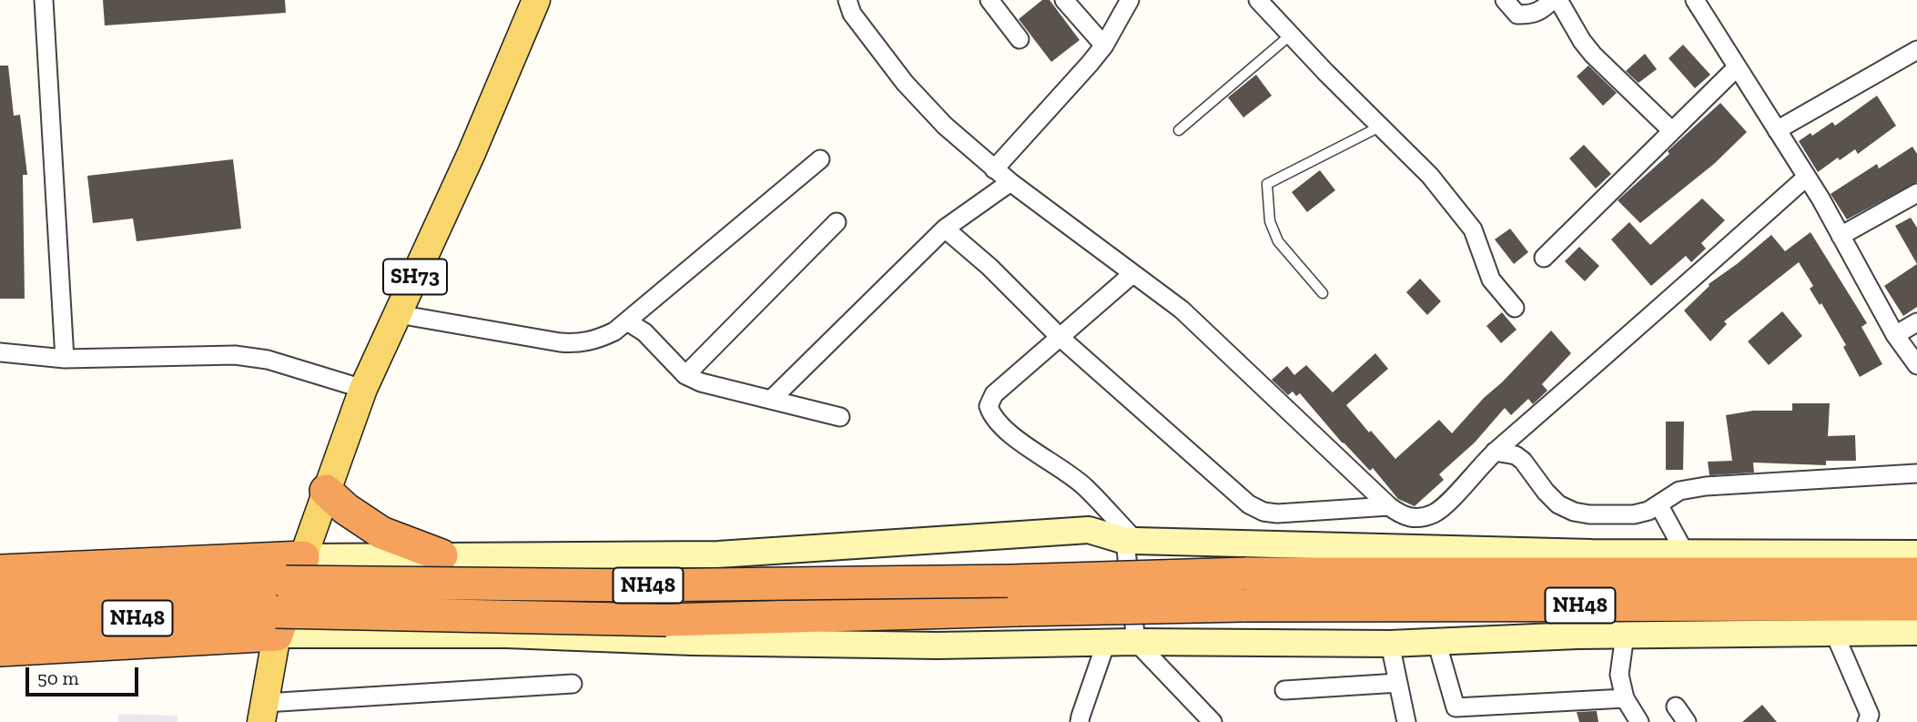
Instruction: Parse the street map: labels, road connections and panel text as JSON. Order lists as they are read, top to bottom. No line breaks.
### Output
{"streets":{"highway":["SH73","NH48"]},"scale_bar":"50 m"}
